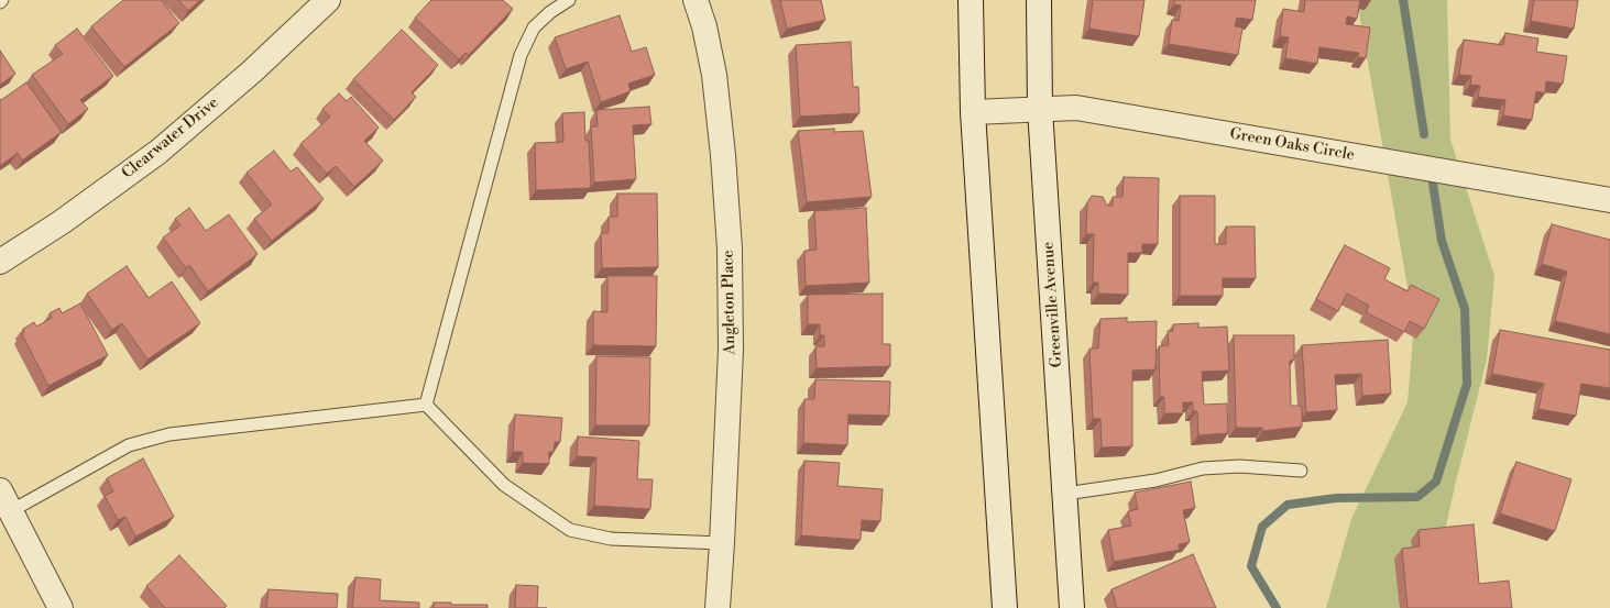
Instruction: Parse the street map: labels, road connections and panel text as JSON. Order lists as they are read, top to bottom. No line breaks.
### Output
{"streets":{"street":["Clearwater Drive","Green Oaks Circle","Angleton Place","Greenville Avenue"]},"crossings":[["Green Oaks Circle","Greenville Avenue"]]}
